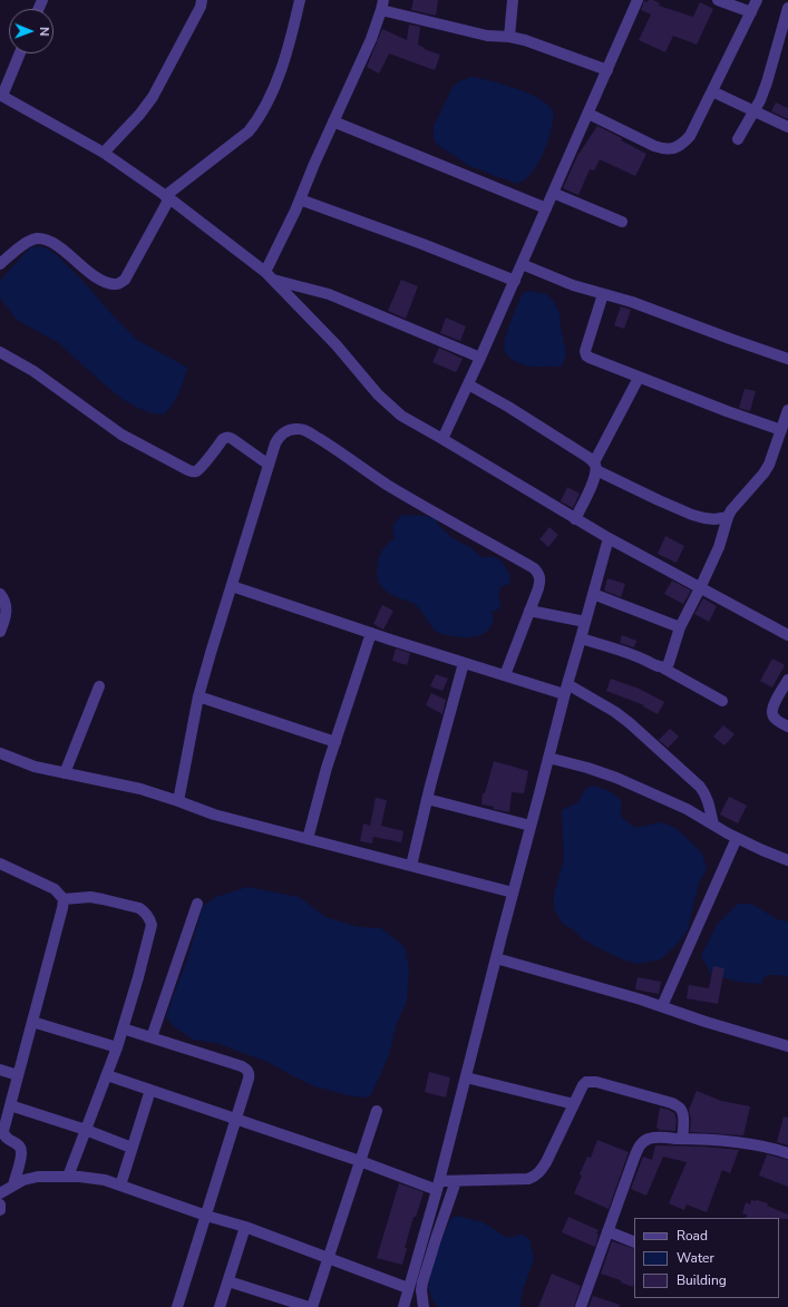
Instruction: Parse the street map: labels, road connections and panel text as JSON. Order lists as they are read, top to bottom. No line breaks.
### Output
{"legend":["Road","Water","Building"],"north":"right"}
